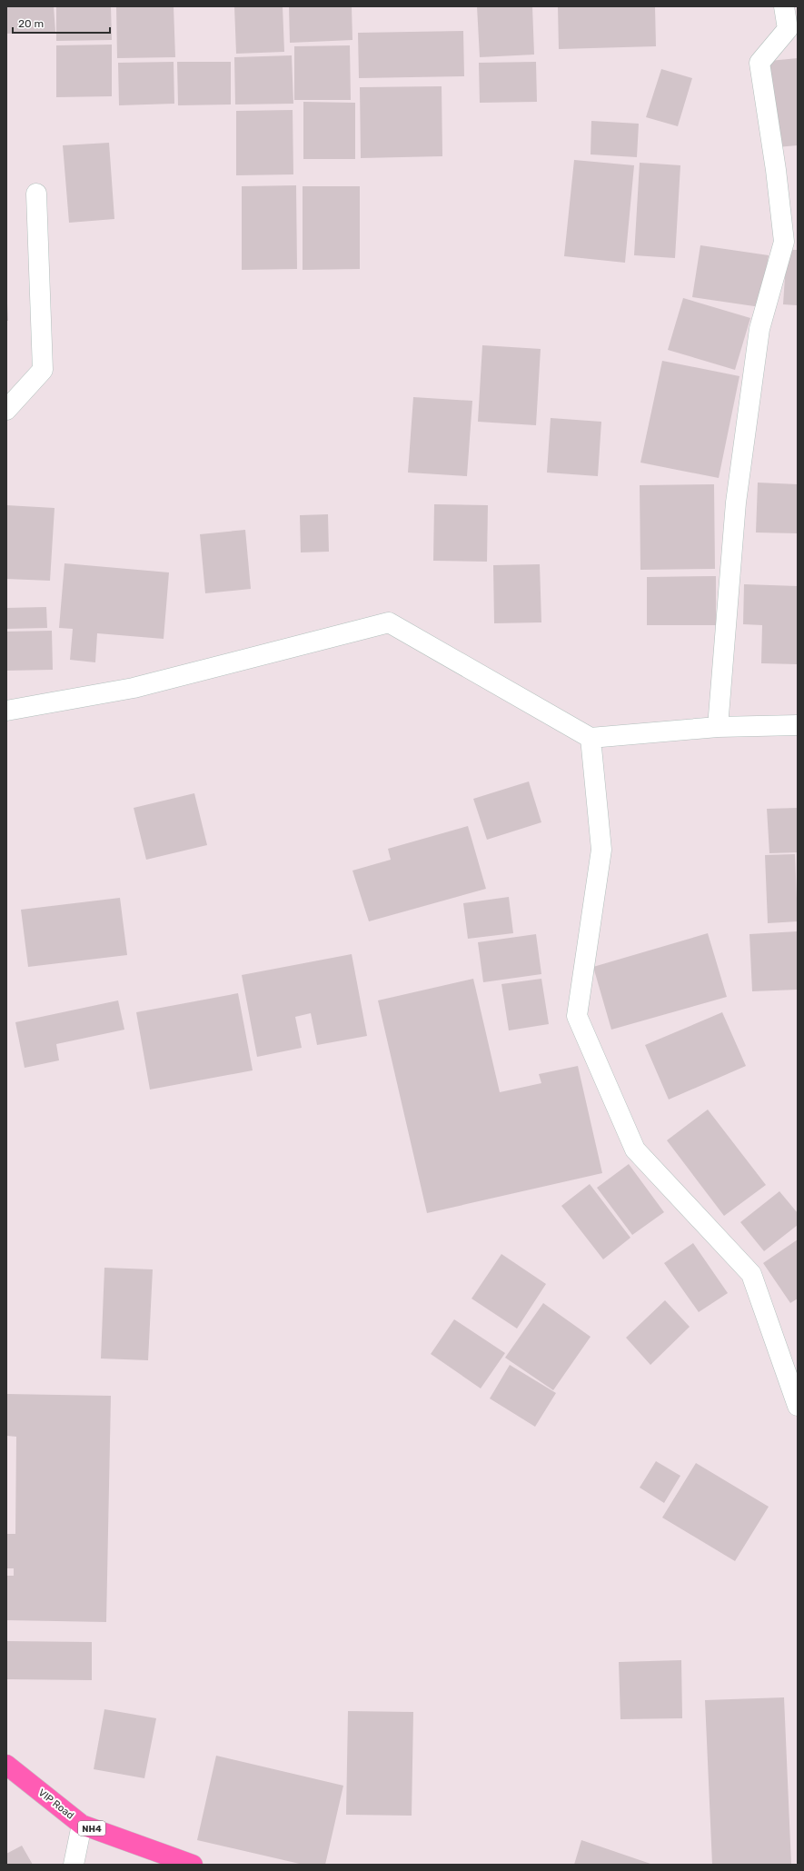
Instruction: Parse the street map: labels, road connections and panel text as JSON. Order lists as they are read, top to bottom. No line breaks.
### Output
{"streets":{"highway":["VIP Road","NH4"]},"scale_bar":"20 m"}
